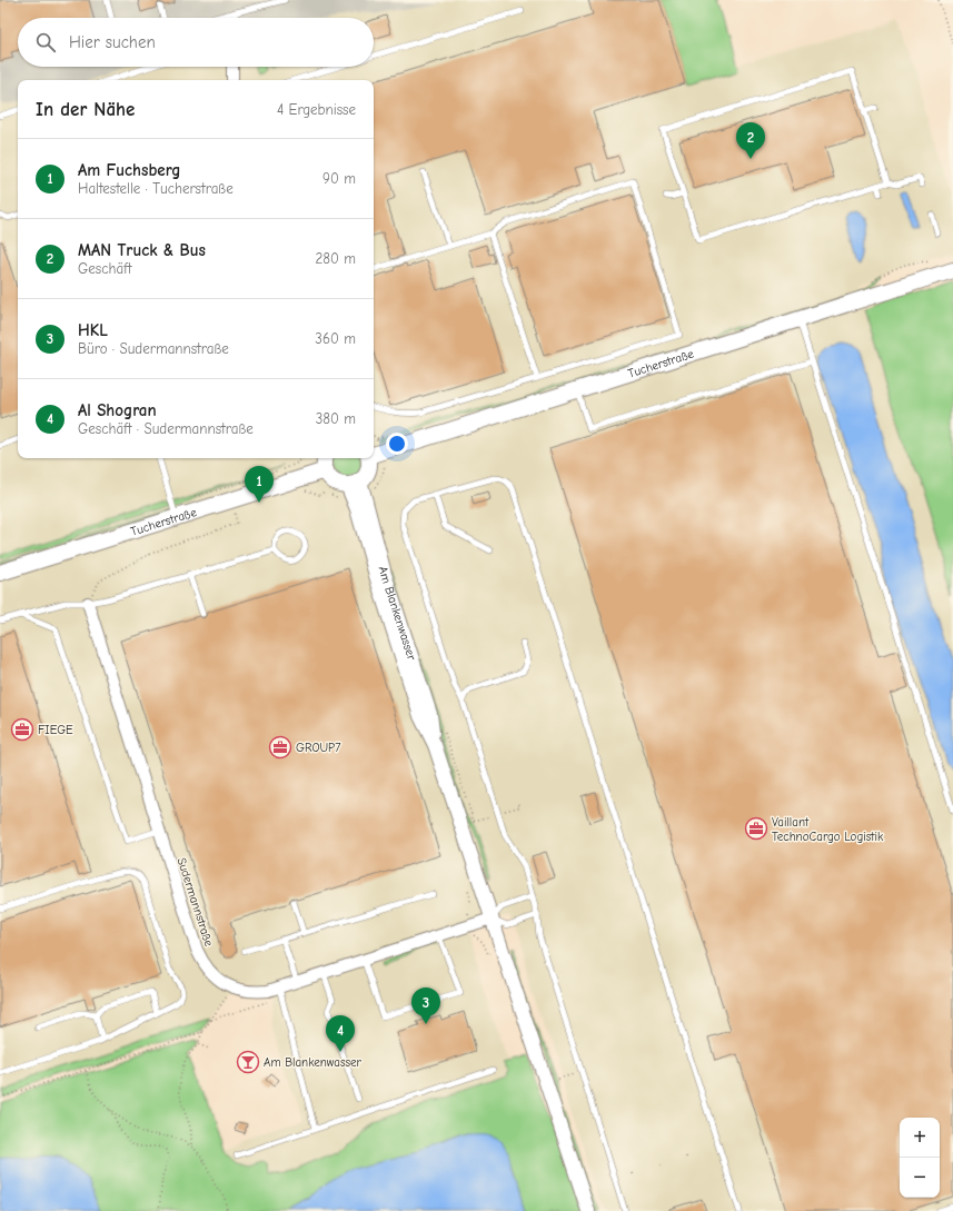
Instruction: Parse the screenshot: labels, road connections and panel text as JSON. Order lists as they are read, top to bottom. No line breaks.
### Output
{"streets":{"main road":["Tucherstraße"],"street":["Am Blankenwasser","Sudermannstraße"]},"crossings":[["Tucherstraße","Am Blankenwasser"],["Am Blankenwasser","Sudermannstraße"]],"places":{"office":["FIEGE","GROUP7","Vaillant TechnoCargo Logistik"],"bar":["Am Blankenwasser"]},"page":{"search":"Hier suchen","heading":["In der Nähe","4 Ergebnisse"],"pins":["2","1","3","4"],"list":[{"mark":"1","name":"Am Fuchsberg","note":"Haltestelle · Tucherstraße","value":"90 m"},{"mark":"2","name":"MAN Truck & Bus","note":"Geschäft","value":"280 m"},{"mark":"3","name":"HKL","note":"Büro · Sudermannstraße","value":"360 m"},{"mark":"4","name":"Al Shogran","note":"Geschäft · Sudermannstraße","value":"380 m"}],"map_buttons":["+","−"]}}
